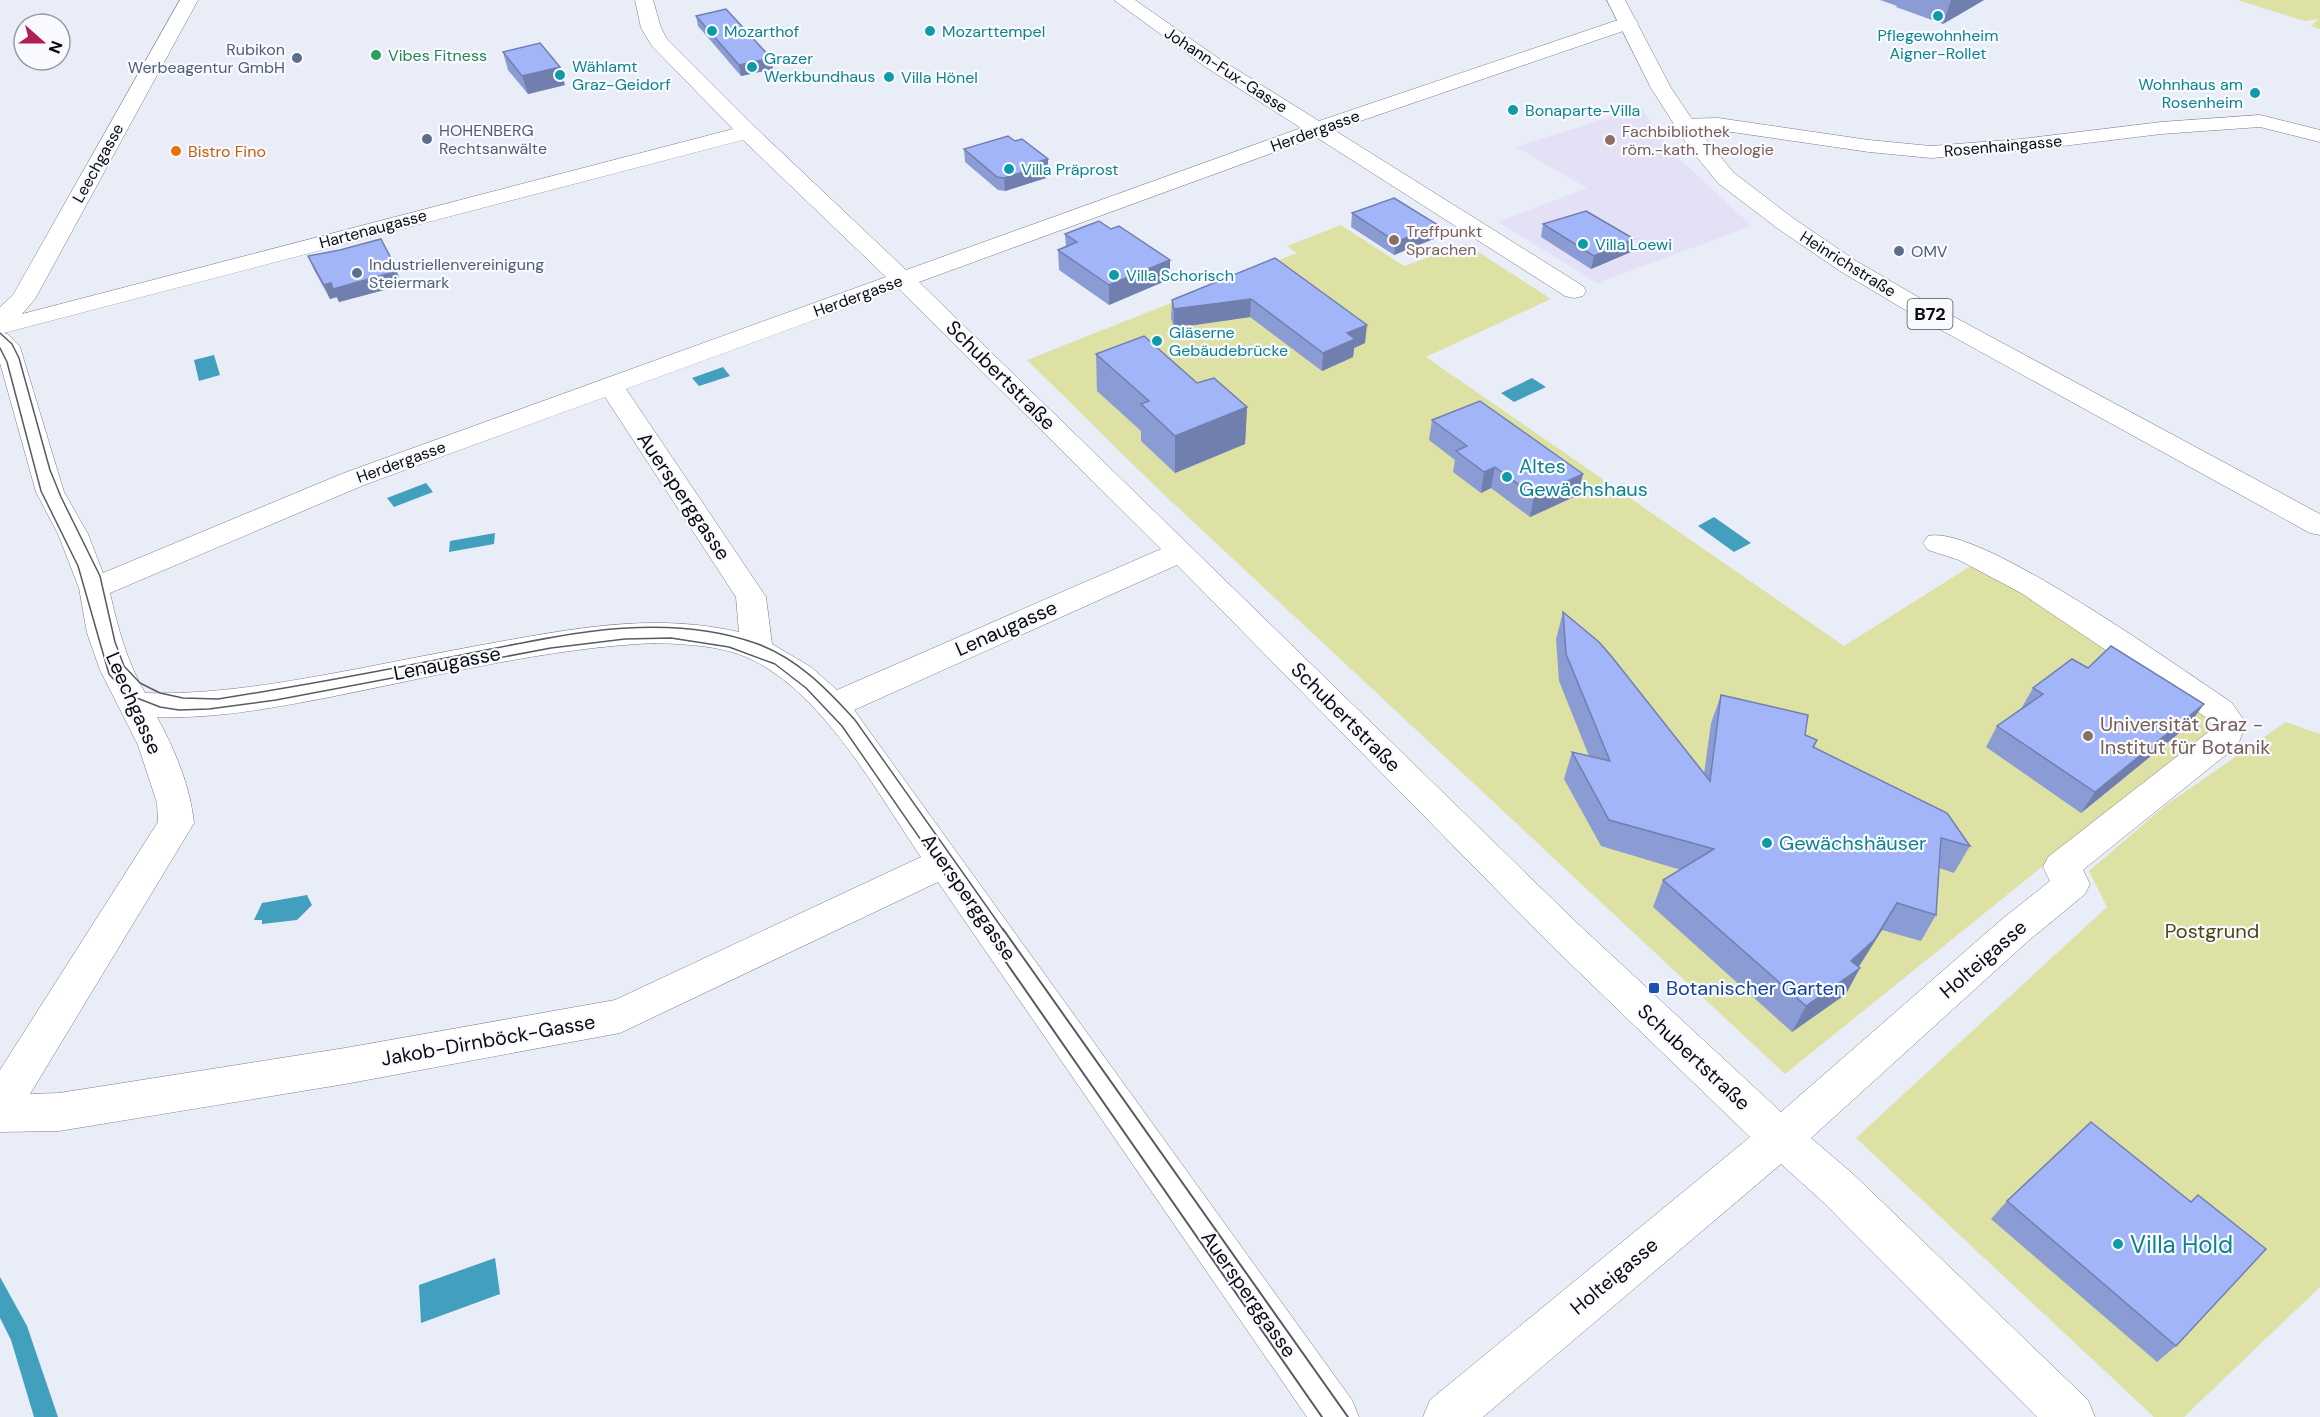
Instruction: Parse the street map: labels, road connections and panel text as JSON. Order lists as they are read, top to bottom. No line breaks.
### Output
{"streets":{"street":["Johann-Fux-Gasse","Herdergasse","Rosenhaingasse","Leechgasse","Hartenaugasse","Heinrichstraße","B72","Schubertstraße","Auersperggasse","Lenaugasse","Holteigasse","Jakob-Dirnböck-Gasse"]},"crossings":[["Johann-Fux-Gasse","Herdergasse"],["Herdergasse","Leechgasse"],["Herdergasse","Heinrichstraße"],["Herdergasse","Schubertstraße"],["Herdergasse","Auersperggasse"],["Rosenhaingasse","Heinrichstraße"],["Leechgasse","Lenaugasse"],["Hartenaugasse","Schubertstraße"],["Schubertstraße","Lenaugasse"],["Schubertstraße","Holteigasse"],["Auersperggasse","Lenaugasse"],["Auersperggasse","Jakob-Dirnböck-Gasse"]],"parks":["Postgrund"],"places":{"other":["Pflegewohnheim Aigner-Rollet","Mozarthof","Mozarttempel","Vibes Fitness","Rubikon Werbeagentur GmbH","Grazer Werkbundhaus","Wählamt Graz-Geidorf","Villa Hönel","Wohnhaus am Rosenheim","Bonaparte-Villa","HOHENBERG Rechtsanwälte","Fachbibliothek röm.-kath. Theologie","Bistro Fino","Villa Präprost","Treffpunkt Sprachen","Villa Loewi","OMV","Industriellenvereinigung Steiermark","Villa Schorisch","Gläserne Gebäudebrücke","Altes Gewächshaus","Universität Graz - Institut für Botanik","Gewächshäuser","Villa Hold"],"transit":["Botanischer Garten"]},"north":"right"}
